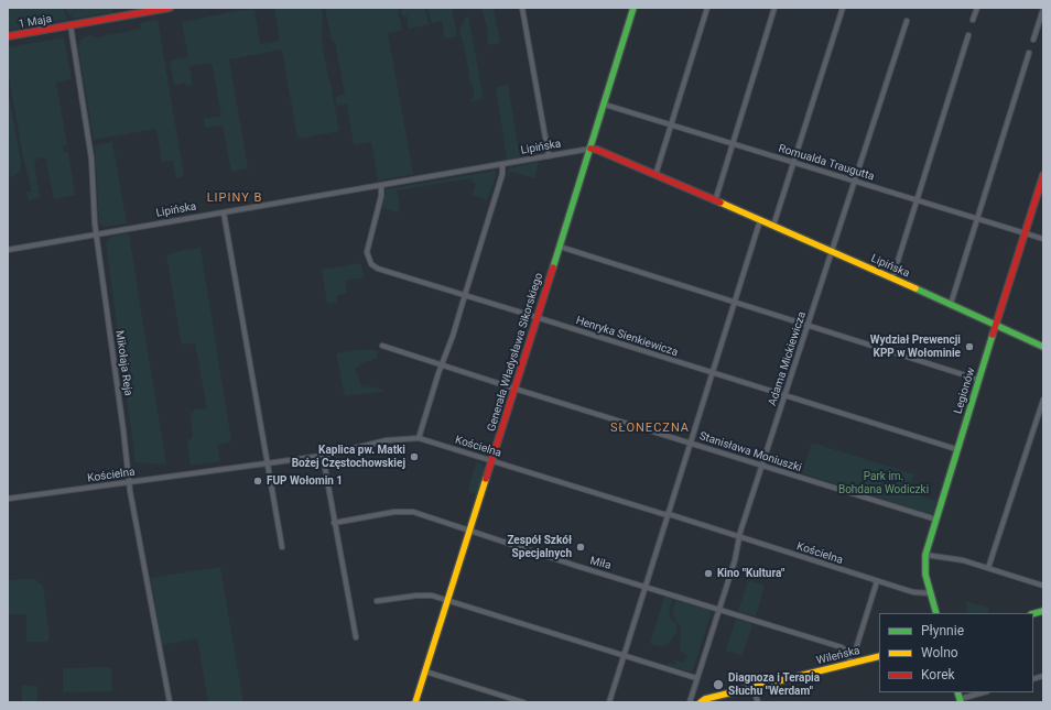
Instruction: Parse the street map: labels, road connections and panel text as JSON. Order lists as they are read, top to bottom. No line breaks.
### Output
{"streets":{"street":["1 Maja","Lipińska","Romualda Traugutta","Henryka Sienkiewicza","Generała Władysława Sikorskiego","Adama Mickiewicza","Mikołaja Reja","Legionów","Kościelna","Stanisława Moniuszki","Miła","Wileńska"]},"crossings":[["1 Maja","Mikołaja Reja"],["Lipińska","Henryka Sienkiewicza"],["Lipińska","Generała Władysława Sikorskiego"],["Lipińska","Adama Mickiewicza"],["Lipińska","Mikołaja Reja"],["Lipińska","Legionów"],["Romualda Traugutta","Generała Władysława Sikorskiego"],["Romualda Traugutta","Adama Mickiewicza"],["Romualda Traugutta","Legionów"],["Henryka Sienkiewicza","Generała Władysława Sikorskiego"],["Henryka Sienkiewicza","Adama Mickiewicza"],["Henryka Sienkiewicza","Legionów"],["Generała Władysława Sikorskiego","Kościelna"],["Generała Władysława Sikorskiego","Stanisława Moniuszki"],["Generała Władysława Sikorskiego","Miła"],["Adama Mickiewicza","Kościelna"],["Adama Mickiewicza","Stanisława Moniuszki"],["Adama Mickiewicza","Miła"],["Mikołaja Reja","Kościelna"],["Legionów","Kościelna"],["Legionów","Stanisława Moniuszki"]],"districts":["LIPINY B","SŁONECZNA"],"parks":["Park im. Bohdana Wodiczki"],"places":["Wydział Prewencji KPP w Wołominie","Kaplica pw. Matki Bożej Częstochowskiej","FUP Wołomin 1","Zespół Szkół Specjalnych","Kino \"Kultura\"","Diagnoza i Terapia Słuchu \"Werdam\""],"legend":["Płynnie","Wolno","Korek"]}
